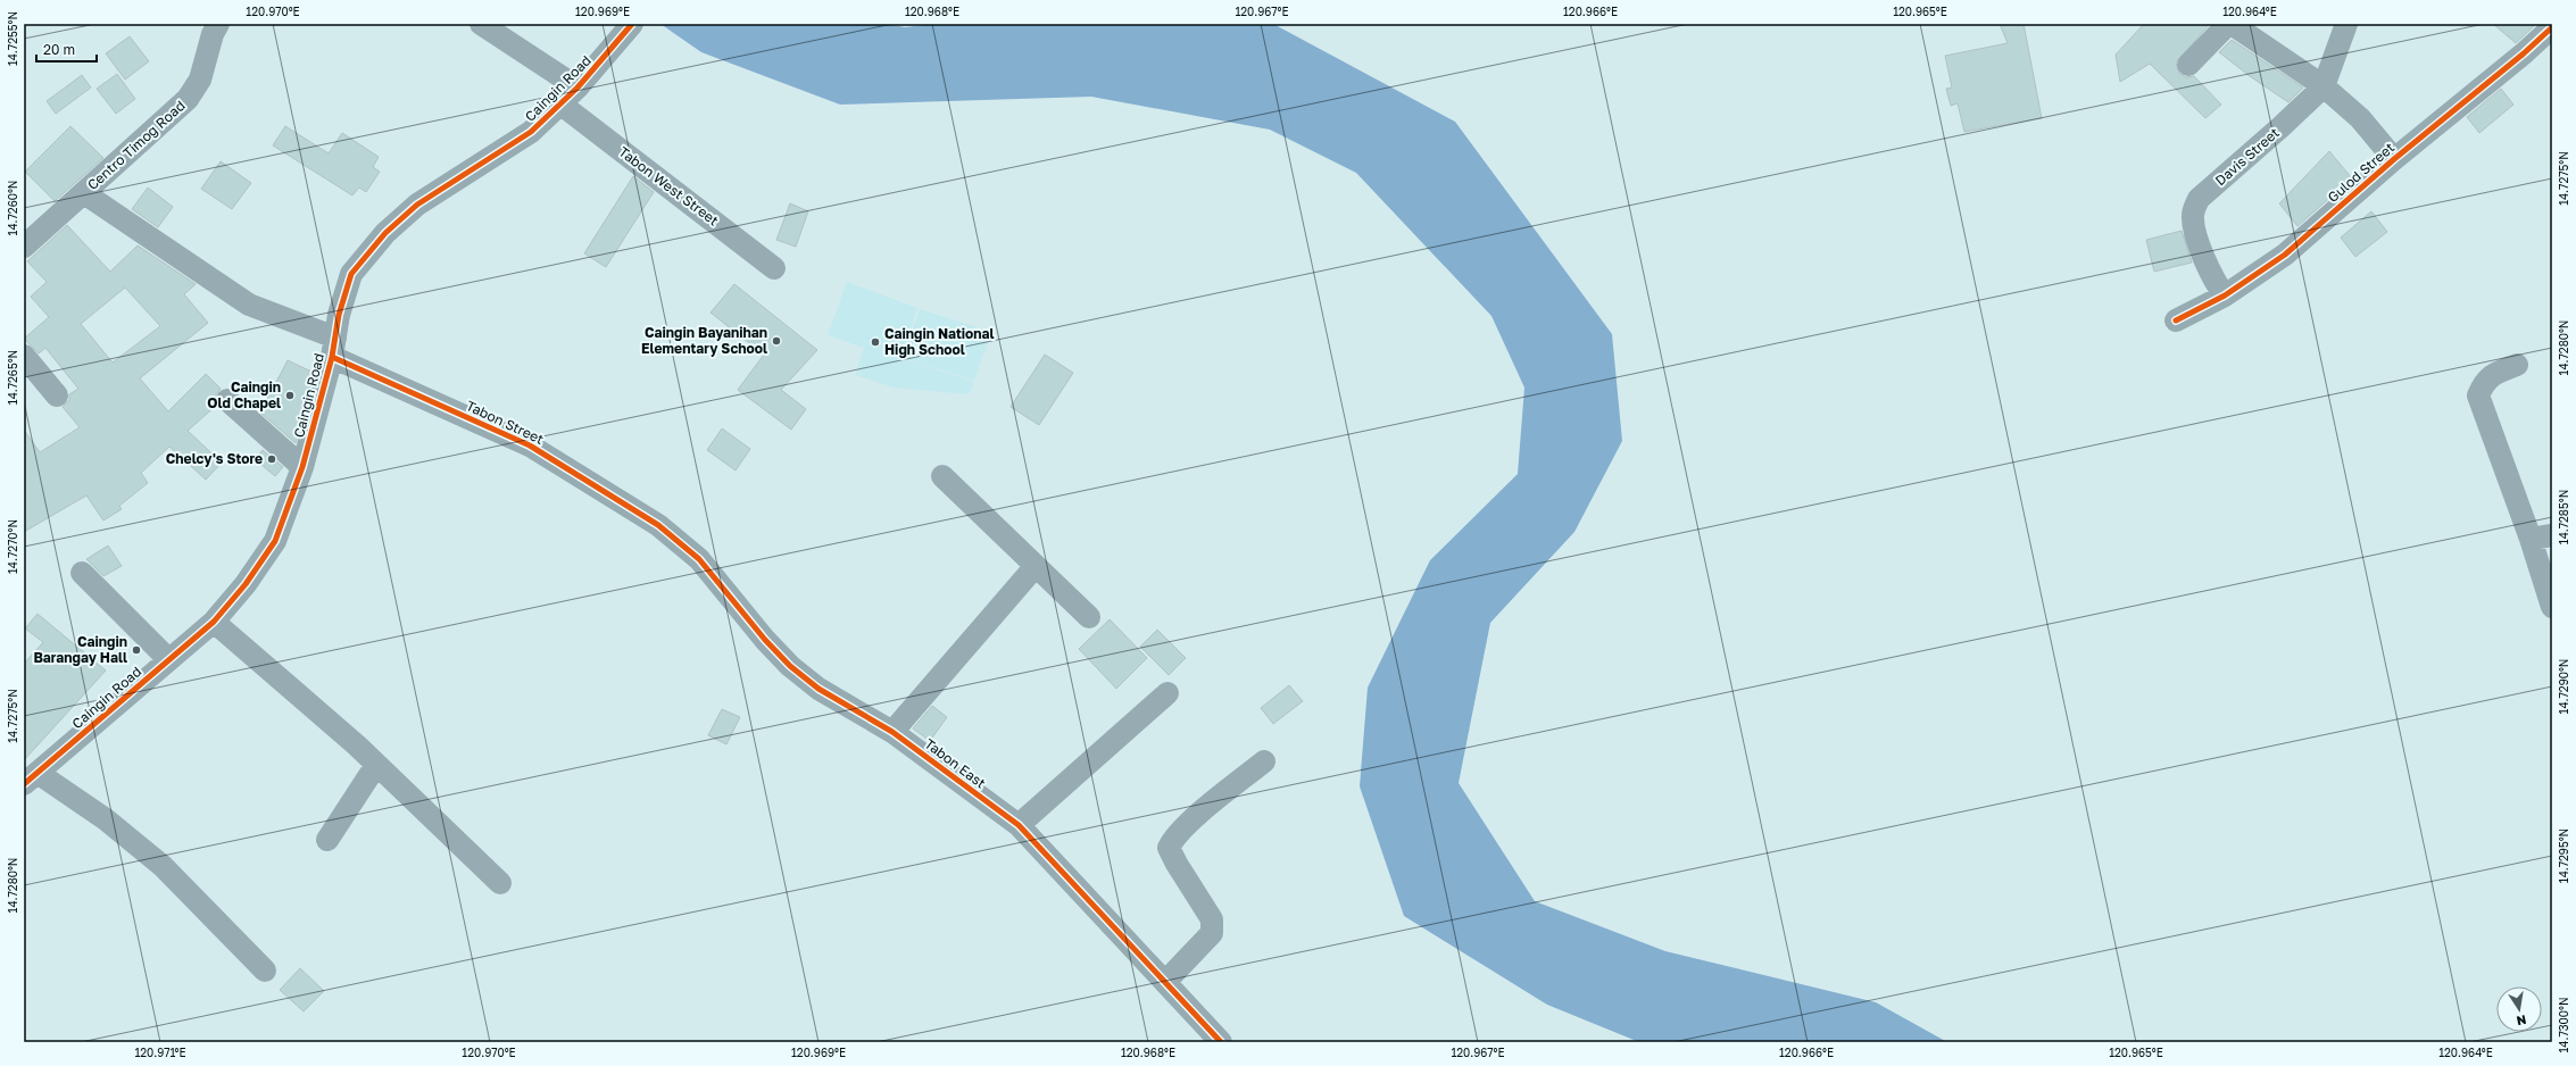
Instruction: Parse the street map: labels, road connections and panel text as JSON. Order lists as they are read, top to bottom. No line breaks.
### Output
{"streets":{"street":["Caingin Road","Centro Timog Road","Davis Street","Gulod Street","Tabon West Street","Tabon Street","Tabon East"]},"crossings":[["Caingin Road","Tabon West Street"],["Caingin Road","Tabon Street"],["Centro Timog Road","Tabon Street"],["Davis Street","Gulod Street"],["Tabon Street","Tabon East"]],"places":["Caingin Bayanihan Elementary School","Caingin National High School","Caingin Old Chapel","Chelcy's Store","Caingin Barangay Hall"],"scale_bar":"20 m","north":"bottom","coordinates":["120.970°E","120.969°E","120.968°E","120.967°E","120.966°E","120.965°E","120.964°E","14.7255°N","14.7275°N","14.7260°N","14.7280°N","14.7265°N","14.7285°N","14.7270°N","14.7290°N","14.7295°N","14.7300°N","120.971°E"]}
